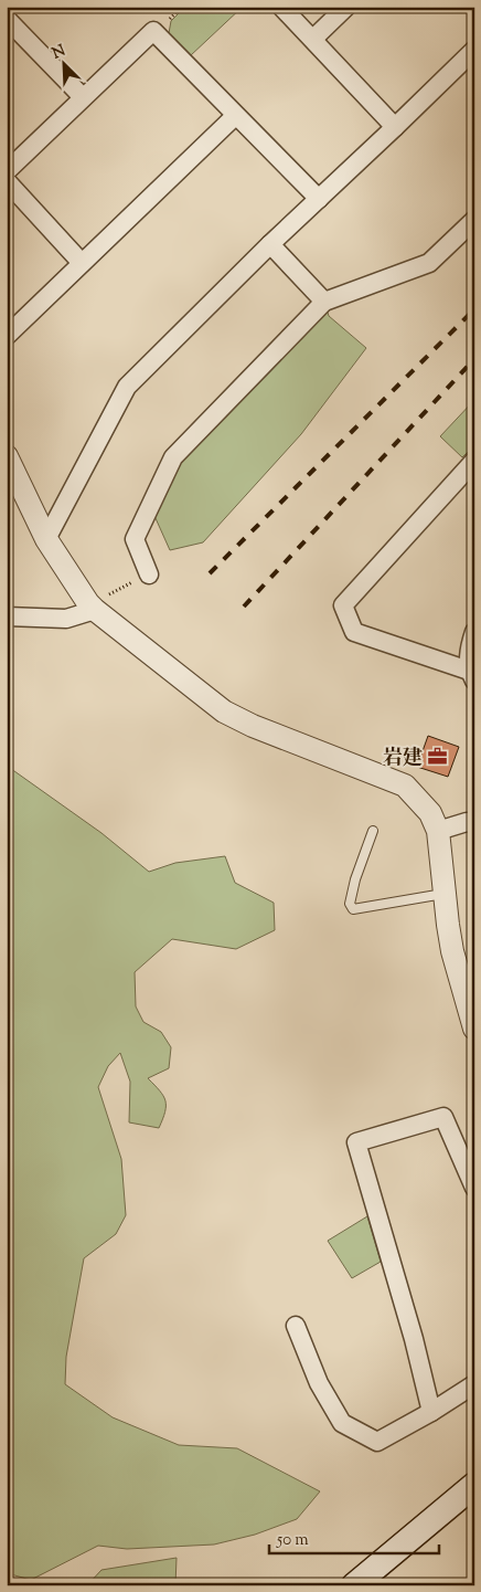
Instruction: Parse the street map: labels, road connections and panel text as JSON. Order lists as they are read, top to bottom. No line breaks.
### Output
{"places":{"office":["岩建"]},"scale_bar":"50 m","north":"top left"}
